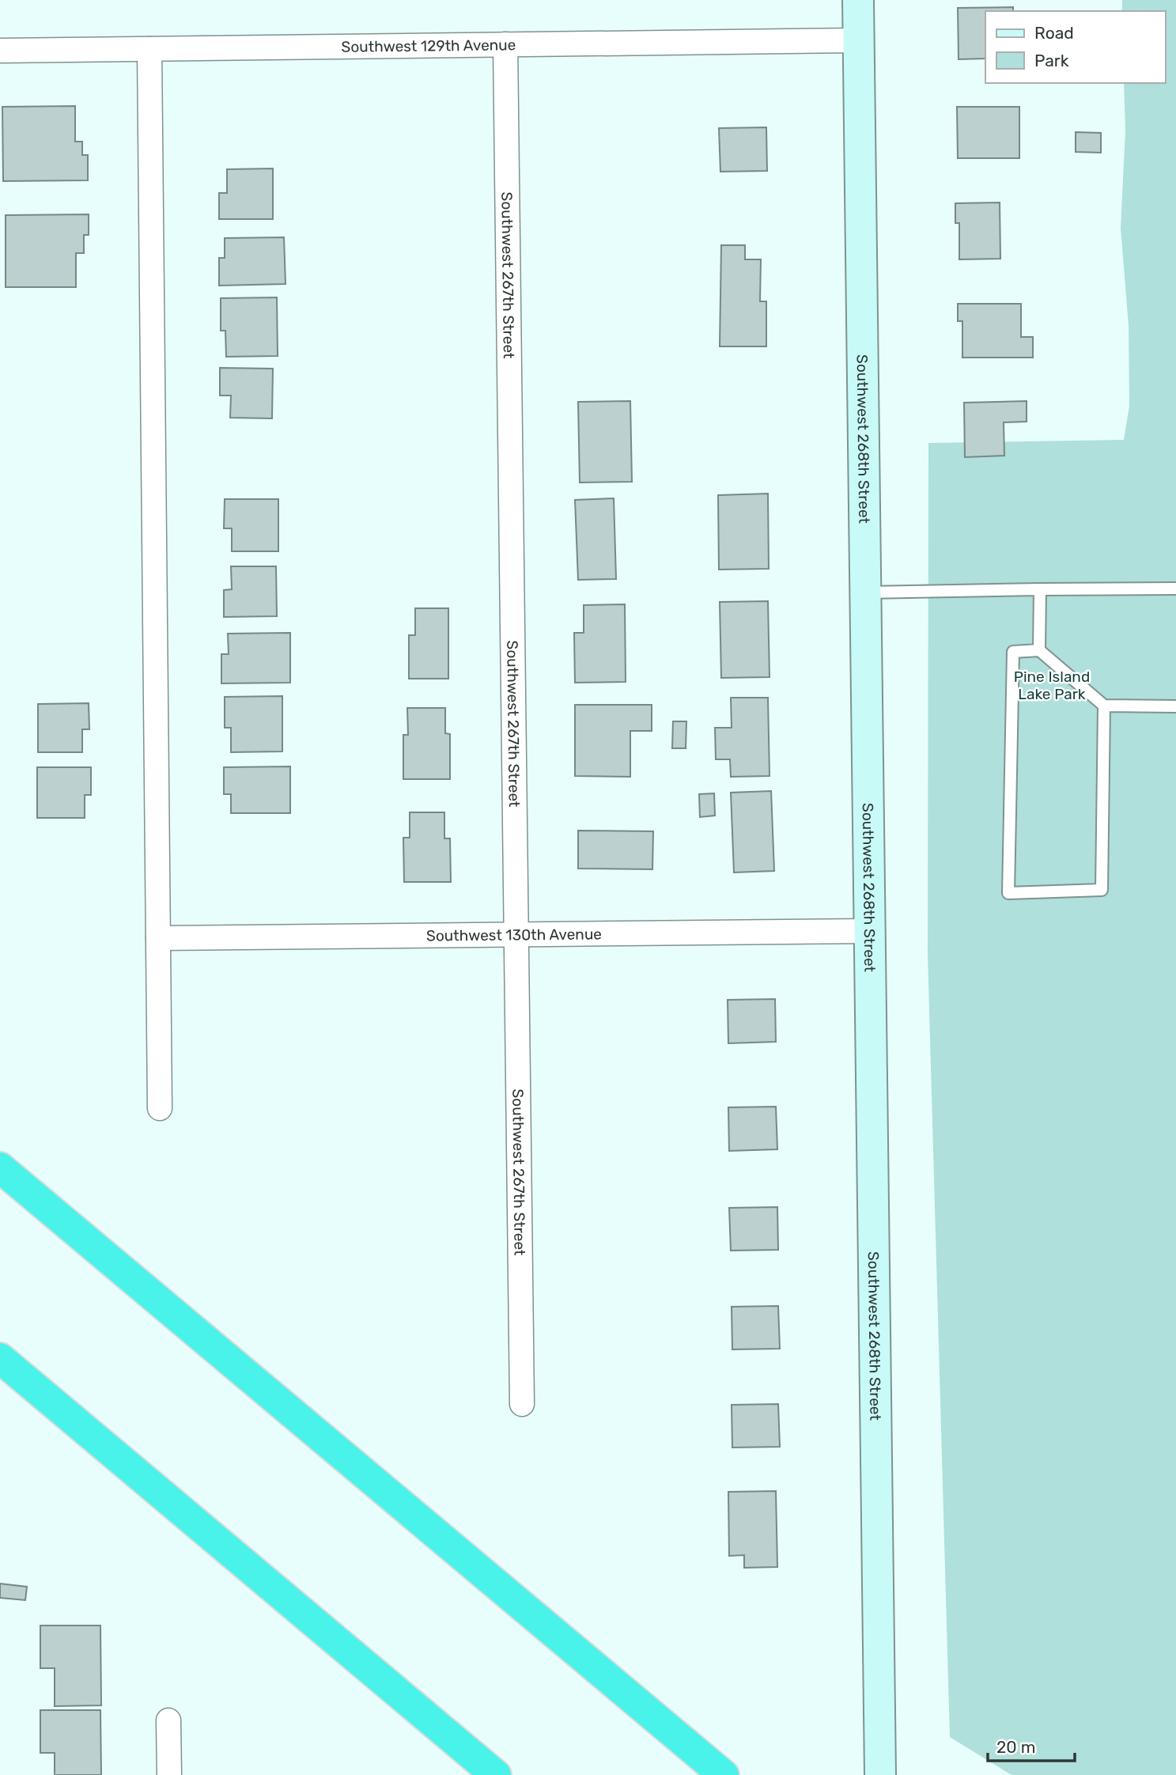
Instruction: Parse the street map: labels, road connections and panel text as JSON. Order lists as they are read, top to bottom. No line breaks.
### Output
{"streets":{"main road":["Southwest 268th Street"],"street":["Southwest 129th Avenue","Southwest 267th Street","Southwest 130th Avenue"]},"crossings":[["Southwest 129th Avenue","Southwest 267th Street"],["Southwest 129th Avenue","Southwest 268th Street"],["Southwest 267th Street","Southwest 130th Avenue"],["Southwest 268th Street","Southwest 130th Avenue"]],"parks":["Pine Island Lake Park"],"legend":["Road","Park"],"scale_bar":"20 m"}
